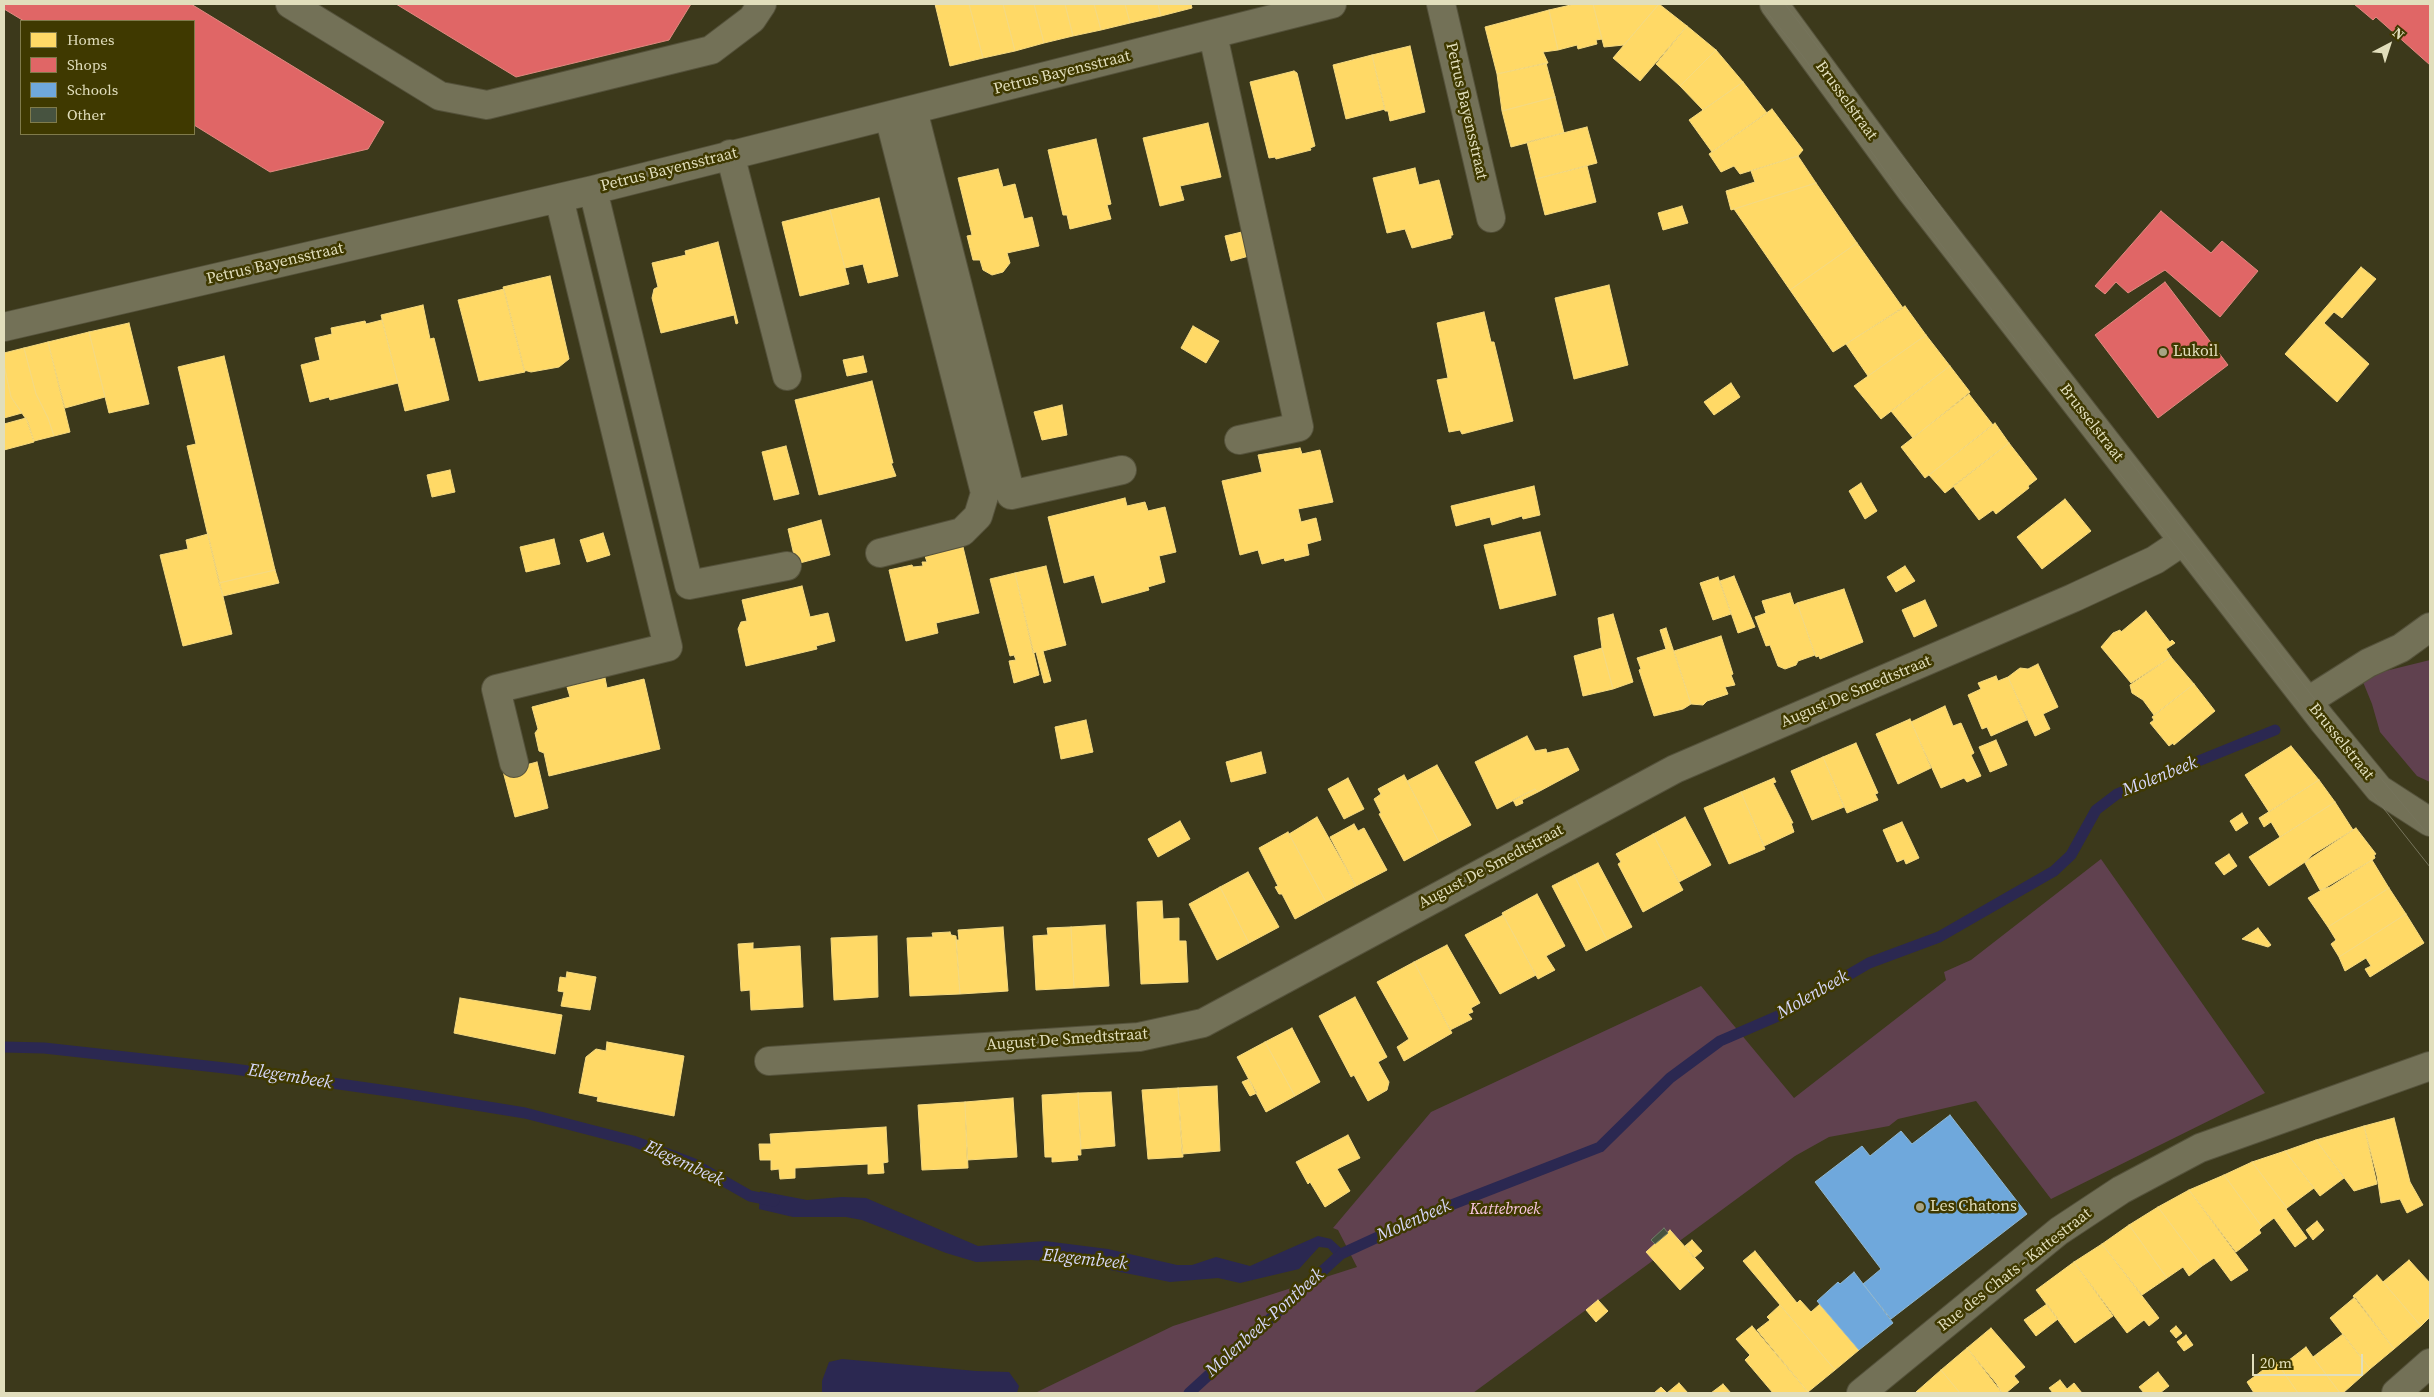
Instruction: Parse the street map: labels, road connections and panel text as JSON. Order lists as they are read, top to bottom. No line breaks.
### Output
{"streets":{"street":["Petrus Bayensstraat","Brusselstraat","August De Smedtstraat","Rue des Chats - Kattestraat"]},"crossings":[["Brusselstraat","August De Smedtstraat"]],"water":["Molenbeek","Elegembeek","Molenbeek-Pontbeek"],"parks":["Kattebroek"],"places":["Lukoil","Les Chatons"],"legend":["Homes","Shops","Schools","Other"],"scale_bar":"20 m","north":"top right"}
